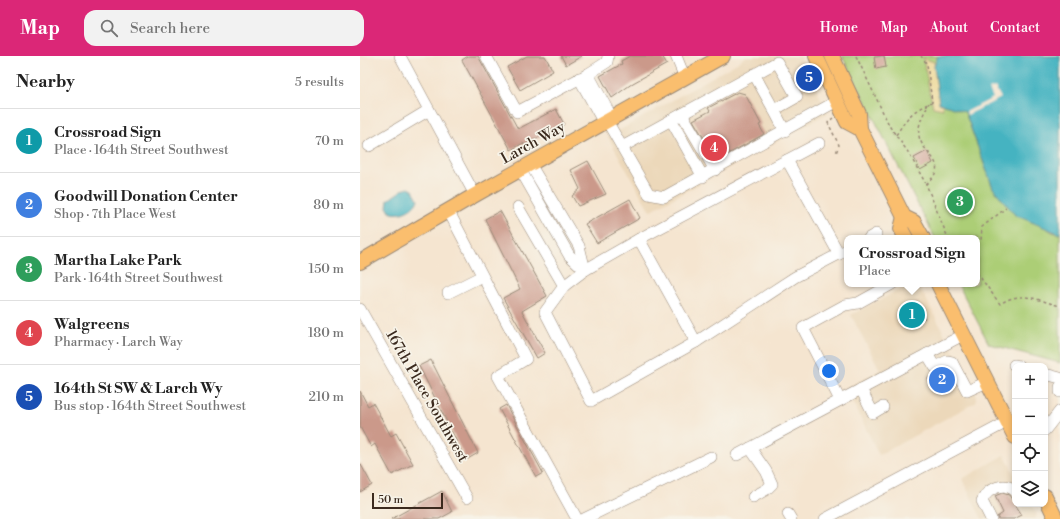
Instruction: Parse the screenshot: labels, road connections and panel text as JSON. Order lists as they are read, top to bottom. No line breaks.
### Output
{"streets":{"main road":["Larch Way"],"street":["167th Place Southwest"]},"scale_bar":"50 m","page":{"header":"Map","search":"Search here","nav":["Home","Map","About","Contact"],"heading":["Nearby","5 results"],"pins":["5","4","3","1","2"],"list":[{"mark":"1","name":"Crossroad Sign","note":"Place · 164th Street Southwest","value":"70 m"},{"mark":"2","name":"Goodwill Donation Center","note":"Shop · 7th Place West","value":"80 m"},{"mark":"3","name":"Martha Lake Park","note":"Park · 164th Street Southwest","value":"150 m"},{"mark":"4","name":"Walgreens","note":"Pharmacy · Larch Way","value":"180 m"},{"mark":"5","name":"164th St SW & Larch Wy","note":"Bus stop · 164th Street Southwest","value":"210 m"}],"popup":["Crossroad Sign","Place"],"map_buttons":["+","−"],"scale":"50 m"}}
